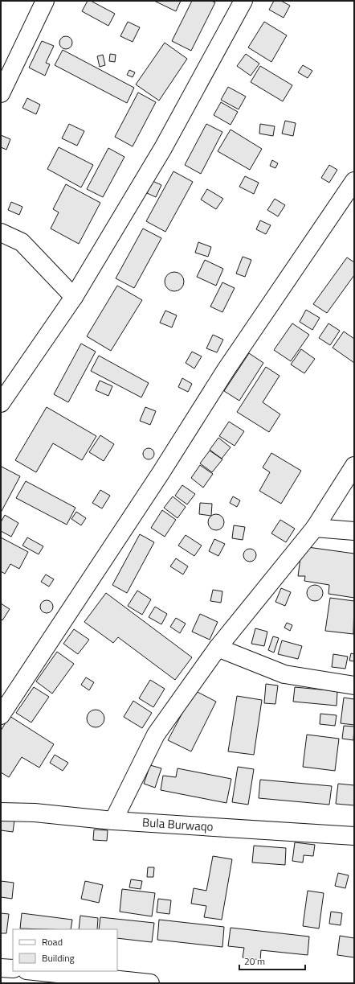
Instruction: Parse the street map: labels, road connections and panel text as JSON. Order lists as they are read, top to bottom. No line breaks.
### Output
{"streets":{"street":["Bula Burwaqo"]},"legend":["Road","Building"],"scale_bar":"20 m"}
